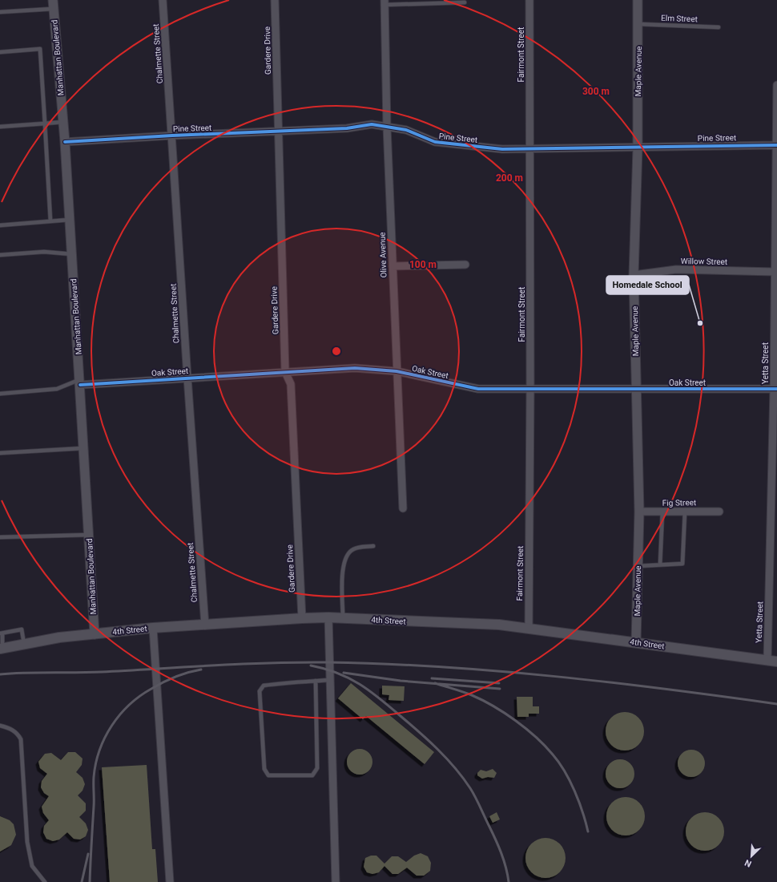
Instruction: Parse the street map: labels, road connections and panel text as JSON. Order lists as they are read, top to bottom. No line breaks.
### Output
{"streets":{"main road":["4th Street"],"street":["Gardere Drive","Chalmette Street","Fairmont Street","Manhattan Boulevard","Maple Avenue","Pine Street","Olive Avenue","Willow Street","Yetta Street","Oak Street","Fig Street"],"lane":["Elm Street"]},"crossings":[["Elm Street","Maple Avenue"],["Gardere Drive","Pine Street"],["Gardere Drive","Oak Street"],["Gardere Drive","4th Street"],["Chalmette Street","Pine Street"],["Chalmette Street","Oak Street"],["Chalmette Street","4th Street"],["Fairmont Street","Pine Street"],["Fairmont Street","Oak Street"],["Fairmont Street","4th Street"],["Manhattan Boulevard","Pine Street"],["Manhattan Boulevard","Oak Street"],["Manhattan Boulevard","4th Street"],["Maple Avenue","Pine Street"],["Maple Avenue","Willow Street"],["Maple Avenue","Oak Street"],["Maple Avenue","Fig Street"],["Maple Avenue","4th Street"],["Pine Street","Olive Avenue"],["Pine Street","Yetta Street"],["Olive Avenue","Oak Street"],["Willow Street","Yetta Street"],["Yetta Street","Oak Street"],["Yetta Street","4th Street"]],"places":["Homedale School"],"north":"bottom left","rings":["300 m","200 m","100 m"]}
